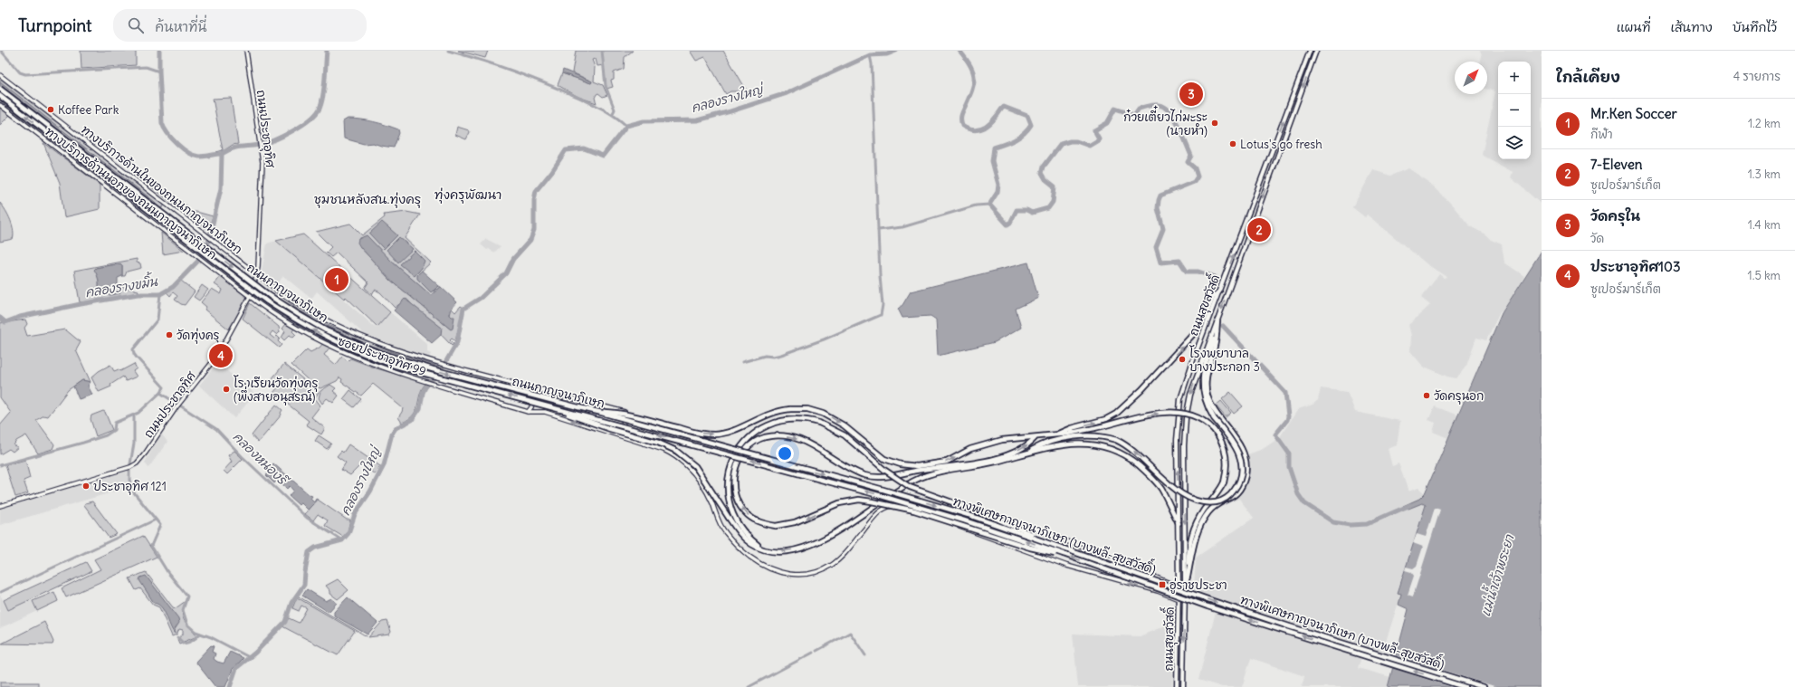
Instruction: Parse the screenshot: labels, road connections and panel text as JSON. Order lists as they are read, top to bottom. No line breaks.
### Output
{"streets":{"highway":["ถนนกาญจนาภิเษก","ทางพิเศษกาญจนาภิเษก (บางพลี-สุขสวัสดิ์)"],"main road":["ถนนประชาอุทิศ","ทางบริการด้านในของถนนกาญจนาภิเษก","ทางบริการด้านนอกของถนนกาญจนาภิเษก","ถนนสุขสวัสดิ์","ซอยประชาอุทิศ 99"]},"crossings":[["ถนนประชาอุทิศ","ทางบริการด้านในของถนนกาญจนาภิเษก"],["ถนนประชาอุทิศ","ทางบริการด้านนอกของถนนกาญจนาภิเษก"],["ถนนประชาอุทิศ","ซอยประชาอุทิศ 99"],["ทางบริการด้านนอกของถนนกาญจนาภิเษก","ซอยประชาอุทิศ 99"],["ถนนกาญจนาภิเษก","ทางพิเศษกาญจนาภิเษก (บางพลี-สุขสวัสดิ์)"]],"districts":["ทุ่งครุพัฒนา","ชุมชนหลังสน.ทุ่งครุ"],"water":["คลองรางใหญ่","คลองรางขมิ้น","คลองหนองรี","แม่น้ำเจ้าพระยา"],"places":{"other":["Koffee Park","ก๋วยเตี๋ยวไก่มะระ (นายหำ)","Lotus's go fresh","วัดทุ่งครุ","โรงพยาบาล บางประกอก 3","โรงเรียนวัดทุ่งครุ (พึ่งสายอนุสรณ์)","วัดครุนอก","ประชาอุทิศ 121"],"transit":["อู่ราชประชา"]},"north":"top right","page":{"header":"Turnpoint","search":"ค้นหาที่นี่","nav":["แผนที่","เส้นทาง","บันทึกไว้"],"heading":["ใกล้เคียง","4 รายการ"],"map_buttons":["+","−"],"pins":["3","2","1","4"],"list":[{"mark":"1","name":"Mr.Ken Soccer","note":"กีฬา","value":"1.2 km"},{"mark":"2","name":"7-Eleven","note":"ซูเปอร์มาร์เก็ต","value":"1.3 km"},{"mark":"3","name":"วัดครุใน","note":"วัด","value":"1.4 km"},{"mark":"4","name":"ประชาอุทิศ103","note":"ซูเปอร์มาร์เก็ต","value":"1.5 km"}]}}
